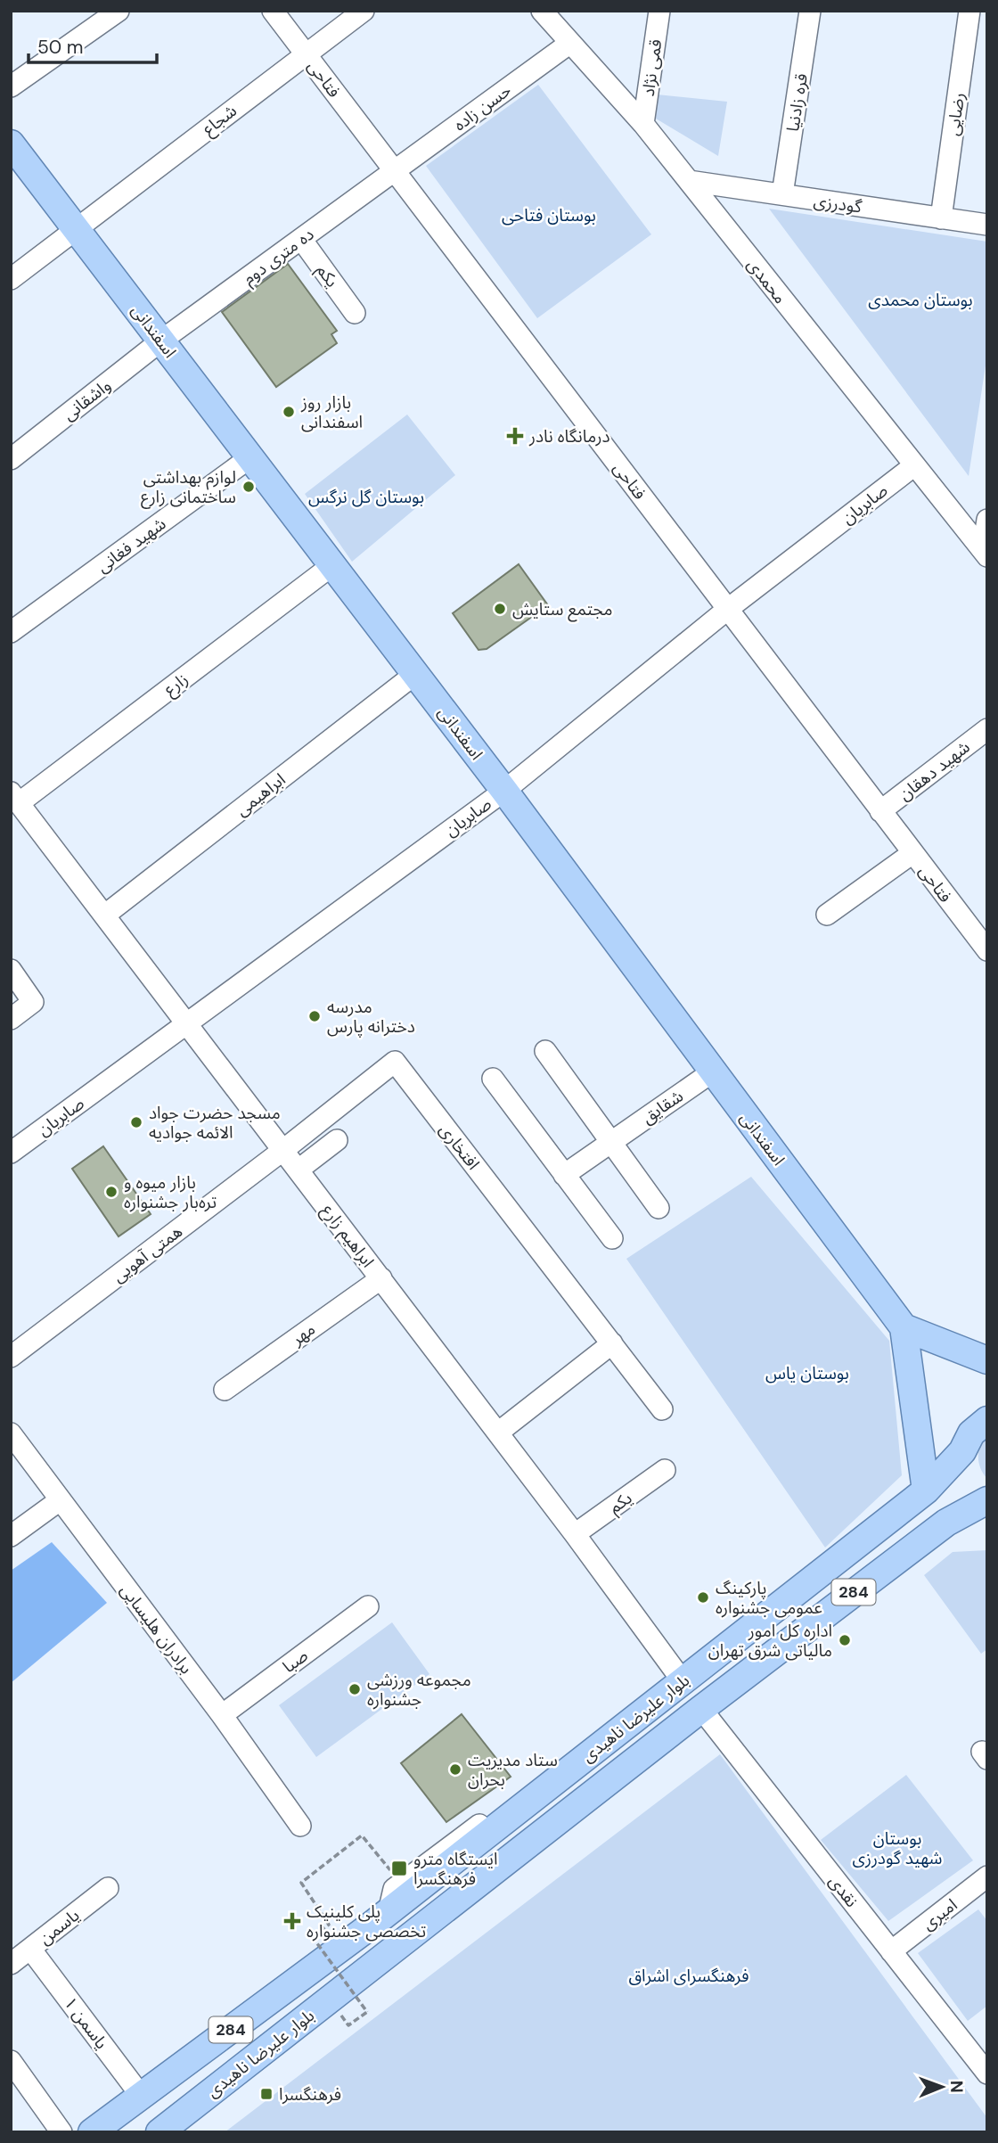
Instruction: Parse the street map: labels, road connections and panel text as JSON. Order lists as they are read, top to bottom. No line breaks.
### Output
{"streets":{"main road":["اسفندانی","284","بلوار علیرضا ناهیدی"],"street":["قمی نژاد","فتاحی","قره زادنیا","حسن زاده","رضایی","شجاع","گودرزی","ده متری دوم","یکم","محمدی","واشقانی","صابریان","شهید فغانی","زارع","شهید دهقان","ابراهیمی","شقایق","افتخاری","ابراهیم زارع","همتی آهویی","مهر","برادران هلیسایی","صبا","نقدی","امیری","یاسمن","یاسمن ۱"]},"crossings":[["قمی نژاد","محمدی"],["فتاحی","حسن زاده"],["فتاحی","شجاع"],["فتاحی","ده متری دوم"],["فتاحی","صابریان"],["فتاحی","شهید دهقان"],["قره زادنیا","گودرزی"],["حسن زاده","ده متری دوم"],["حسن زاده","محمدی"],["رضایی","گودرزی"],["شجاع","اسفندانی"],["گودرزی","محمدی"],["ده متری دوم","یکم"],["ده متری دوم","اسفندانی"],["ده متری دوم","واشقانی"],["یکم","ابراهیم زارع"],["محمدی","صابریان"],["اسفندانی","واشقانی"],["اسفندانی","صابریان"],["اسفندانی","شهید فغانی"],["اسفندانی","زارع"],["اسفندانی","ابراهیمی"],["اسفندانی","شقایق"],["صابریان","ابراهیم زارع"],["زارع","ابراهیم زارع"],["ابراهیمی","ابراهیم زارع"],["افتخاری","ابراهیم زارع"],["افتخاری","همتی آهویی"],["ابراهیم زارع","همتی آهویی"],["ابراهیم زارع","مهر"],["ابراهیم زارع","بلوار علیرضا ناهیدی"],["برادران هلیسایی","صبا"],["بلوار علیرضا ناهیدی","نقدی"],["بلوار علیرضا ناهیدی","یاسمن ۱"],["نقدی","امیری"],["یاسمن","یاسمن ۱"]],"parks":["بوستان فتاحی","بوستان محمدی","بوستان گل نرگس","بوستان یاس","بوستان شهید گودرزی","فرهنگسرای اشراق"],"places":{"other":["بازار روز اسفندانی","لوازم بهداشتی ساختمانی زارع","مجتمع ستایش","مدرسه دخترانه پارس","مسجد حضرت جواد الائمه جوادیه","بازار میوه و تره‌بار جشنواره","پارکینگ عمومی جشنواره","اداره کل امور مالیاتی شرق تهران","مجموعه ورزشی جشنواره","ستاد مدیریت بحران"],"health":["درمانگاه نادر","پلی کلینیک تخصصی جشنواره"],"transit":["ایستگاه مترو فرهنگسرا","فرهنگسرا"]},"scale_bar":"50 m","north":"right"}
